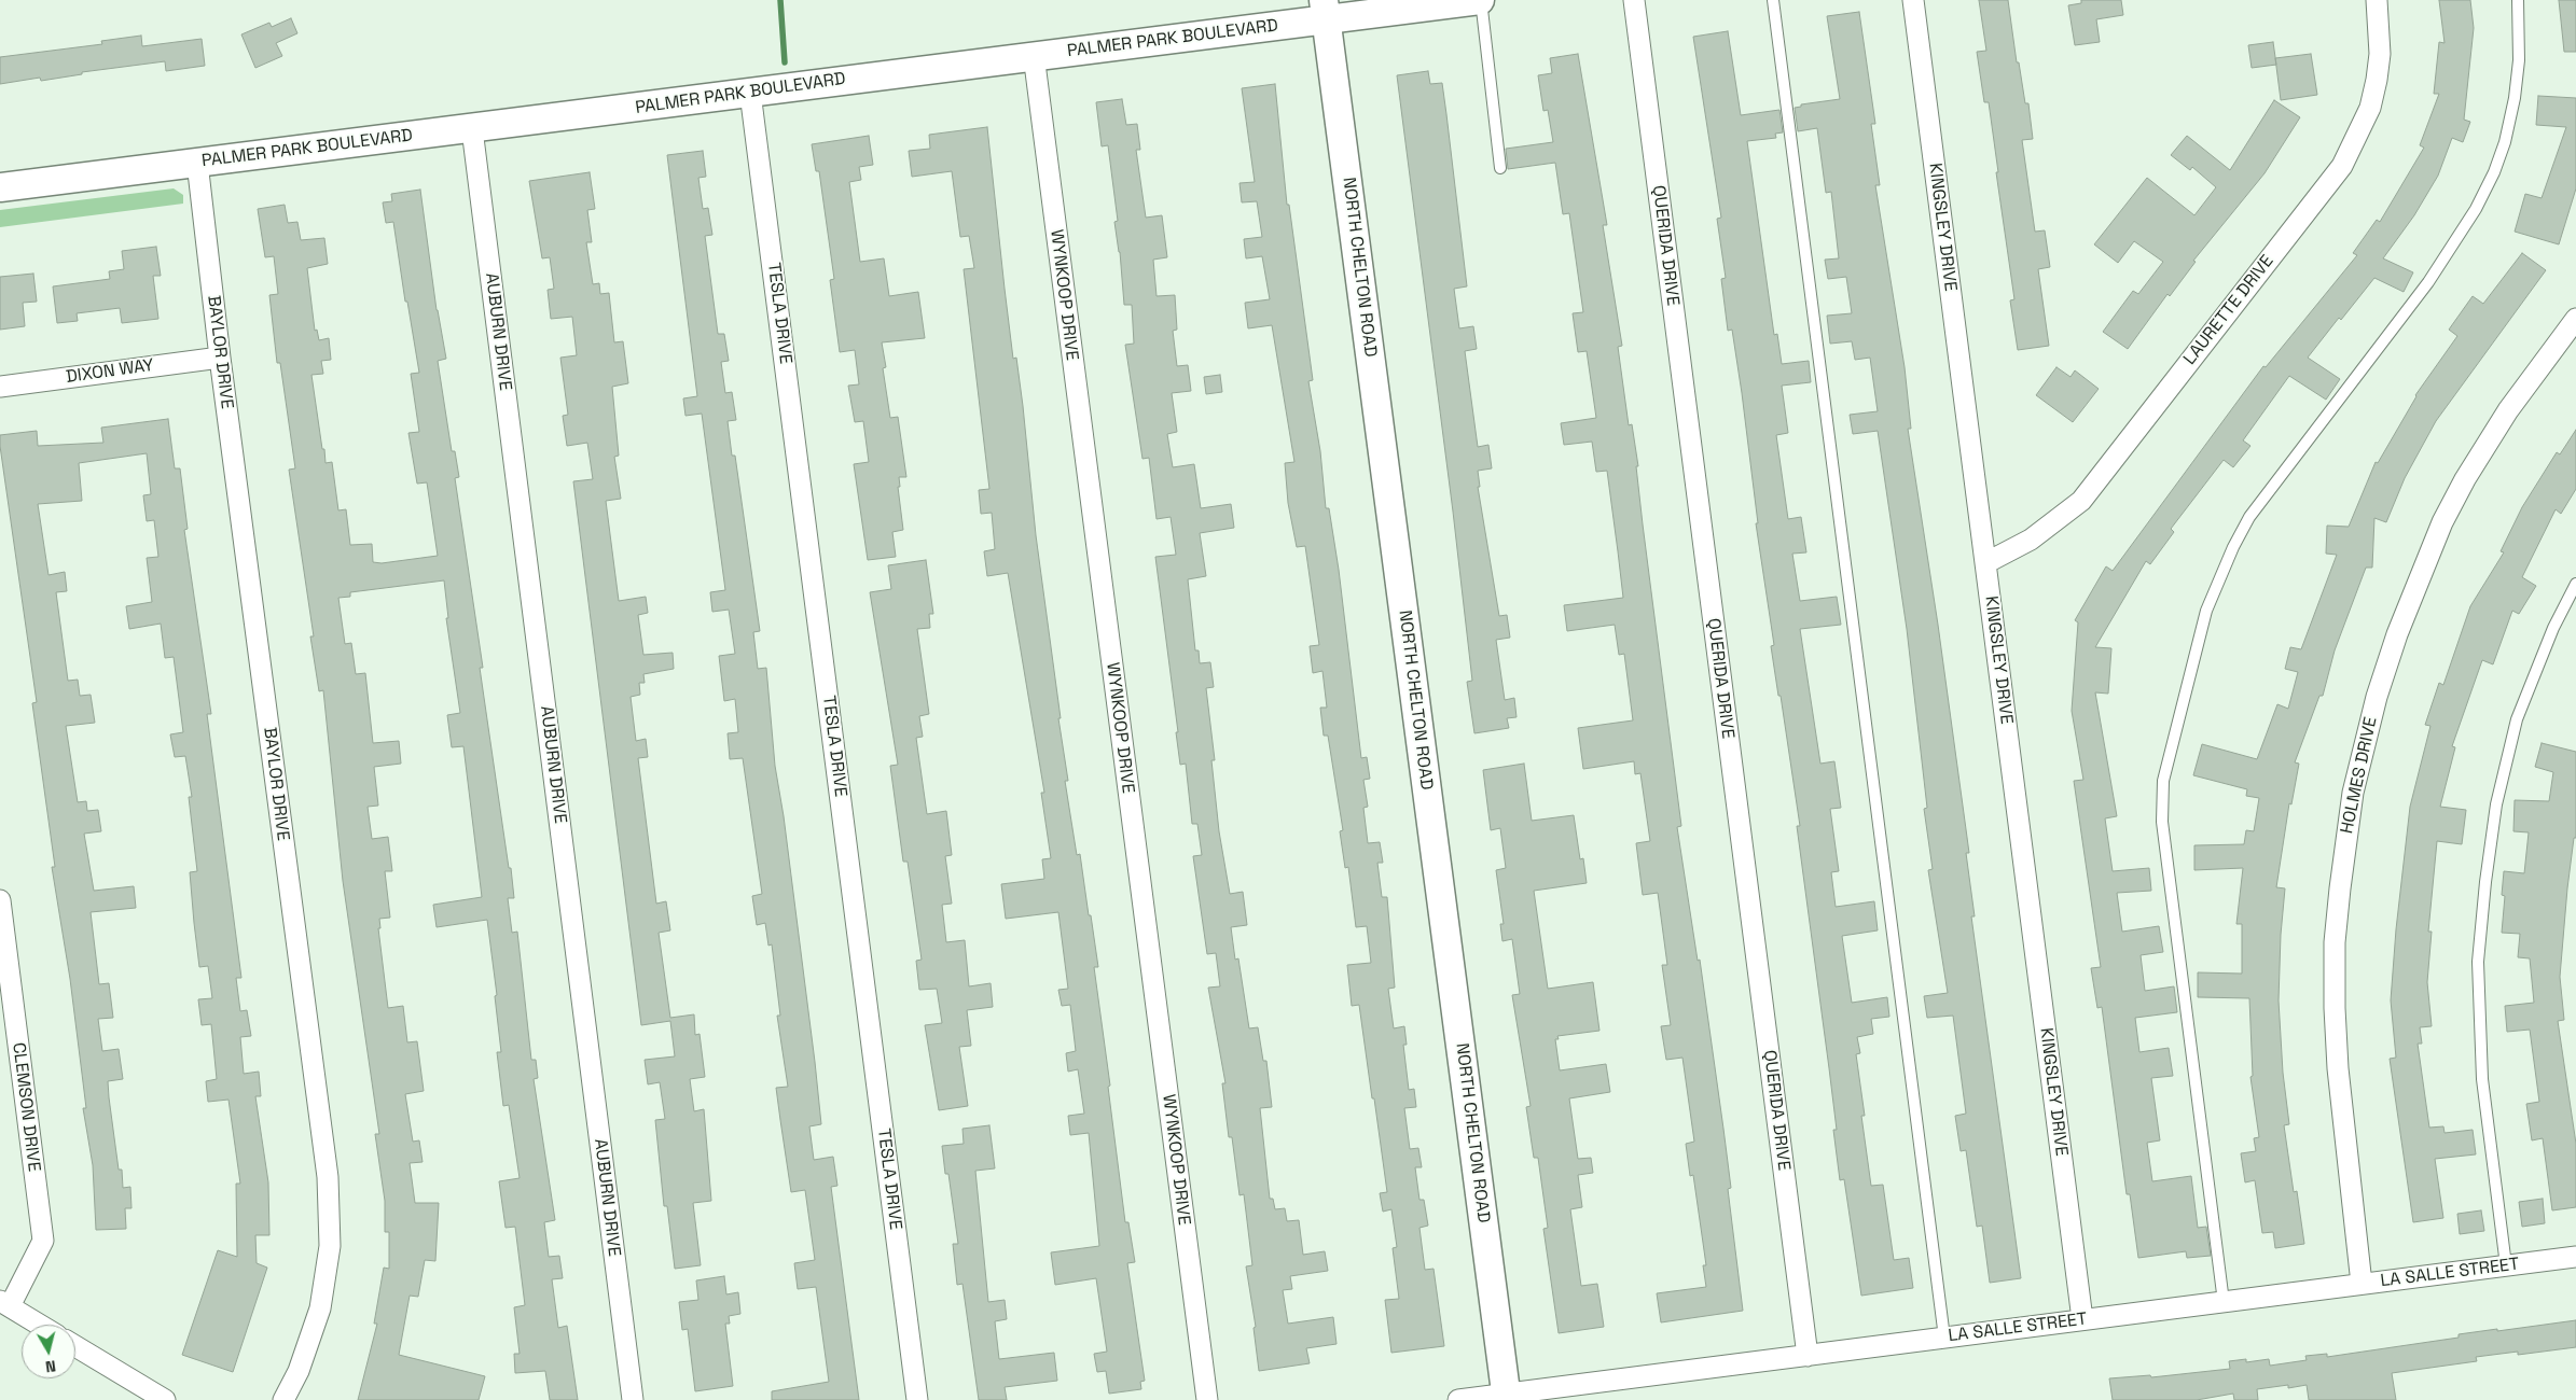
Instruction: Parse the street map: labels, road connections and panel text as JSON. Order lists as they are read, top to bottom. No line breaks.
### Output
{"streets":{"main road":["PALMER PARK BOULEVARD","NORTH CHELTON ROAD"],"street":["KINGSLEY DRIVE","QUERIDA DRIVE","WYNKOOP DRIVE","LAURETTE DRIVE","TESLA DRIVE","AUBURN DRIVE","BAYLOR DRIVE","DIXON WAY","HOLMES DRIVE","CLEMSON DRIVE","LA SALLE STREET"]},"crossings":[["PALMER PARK BOULEVARD","NORTH CHELTON ROAD"],["PALMER PARK BOULEVARD","WYNKOOP DRIVE"],["PALMER PARK BOULEVARD","TESLA DRIVE"],["PALMER PARK BOULEVARD","AUBURN DRIVE"],["PALMER PARK BOULEVARD","BAYLOR DRIVE"],["KINGSLEY DRIVE","LAURETTE DRIVE"],["KINGSLEY DRIVE","LA SALLE STREET"],["QUERIDA DRIVE","LA SALLE STREET"],["NORTH CHELTON ROAD","LA SALLE STREET"],["BAYLOR DRIVE","DIXON WAY"],["HOLMES DRIVE","LA SALLE STREET"]],"north":"bottom"}
